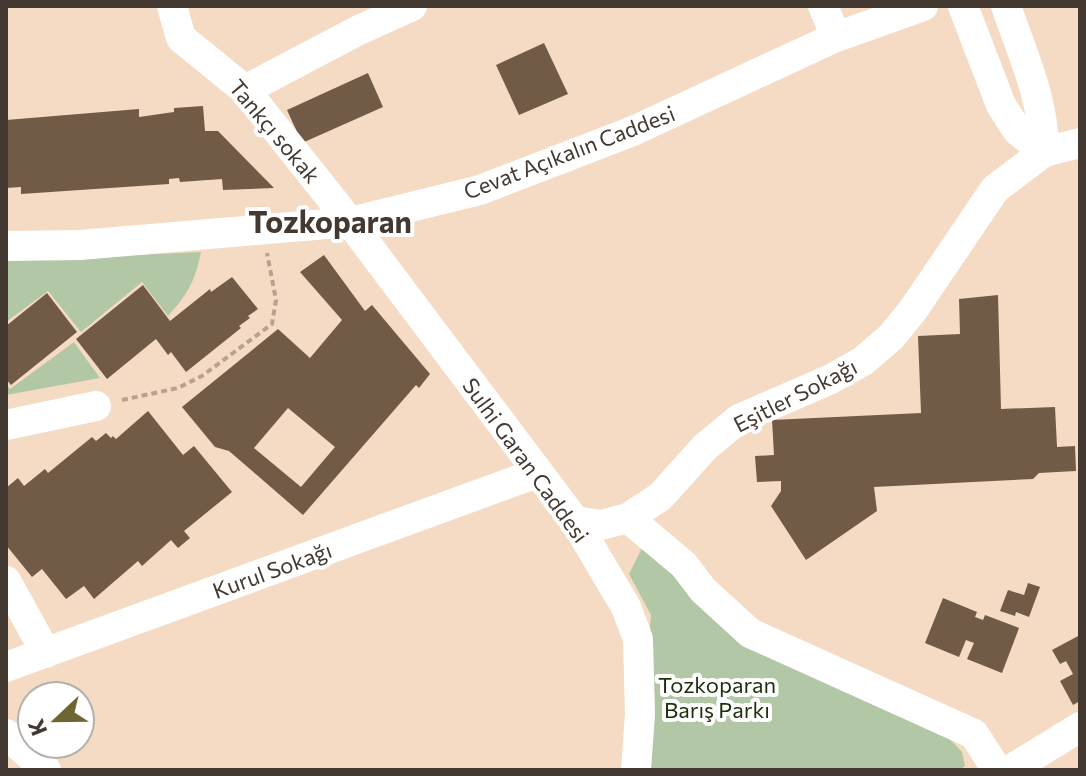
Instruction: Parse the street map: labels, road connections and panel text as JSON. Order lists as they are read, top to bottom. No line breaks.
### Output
{"streets":{"street":["Tankçı sokak","Cevat Açıkalın Caddesi","Eşitler Sokağı","Sulhi Garan Caddesi","Kurul Sokağı"]},"crossings":[["Tankçı sokak","Cevat Açıkalın Caddesi"],["Tankçı sokak","Sulhi Garan Caddesi"],["Cevat Açıkalın Caddesi","Sulhi Garan Caddesi"],["Eşitler Sokağı","Sulhi Garan Caddesi"],["Sulhi Garan Caddesi","Kurul Sokağı"]],"districts":["Tozkoparan"],"parks":["Tozkoparan Barış Parkı"],"north":"left"}
